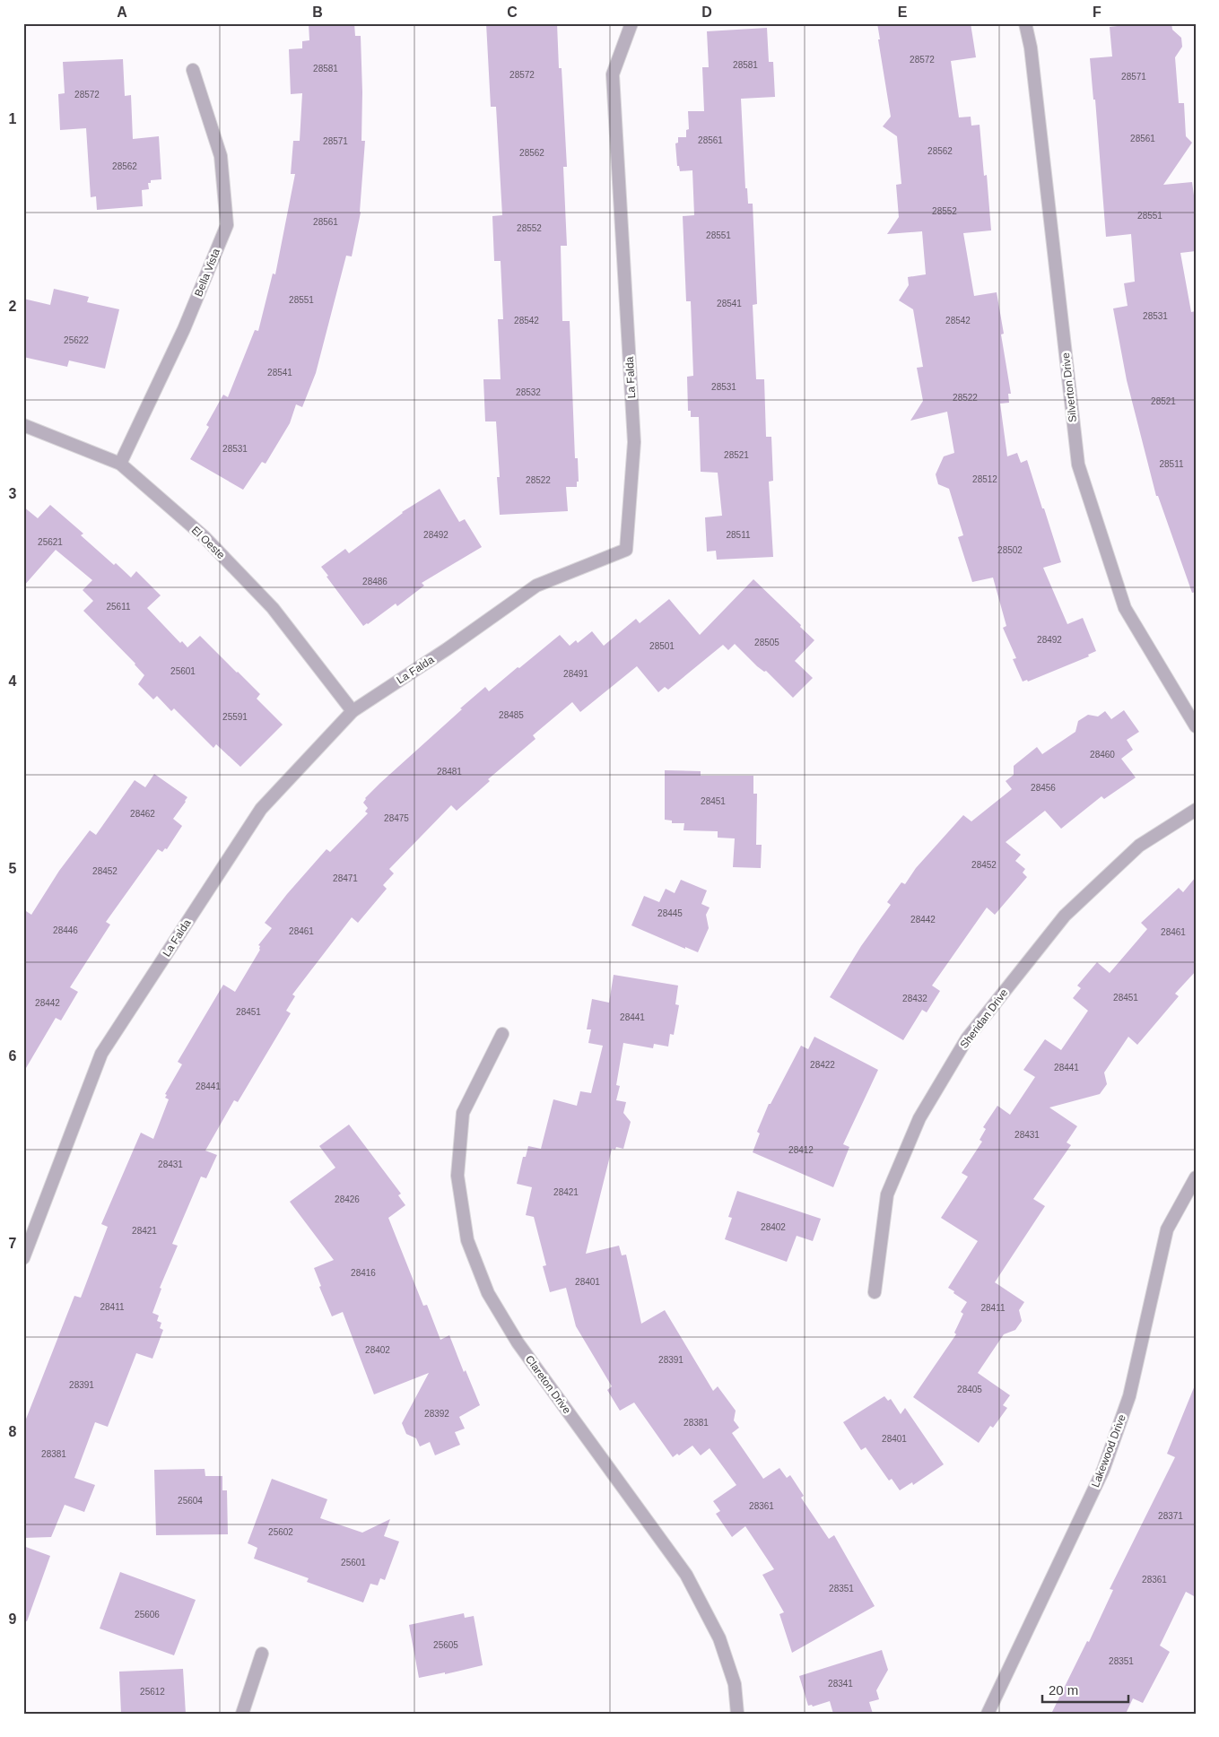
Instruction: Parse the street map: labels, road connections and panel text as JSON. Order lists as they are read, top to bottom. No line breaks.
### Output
{"streets":{"street":["Bella Vista","La Falda","Silverton Drive","El Oeste","Sheridan Drive","Clareton Drive","Lakewood Drive"]},"crossings":[["Bella Vista","El Oeste"],["La Falda","El Oeste"]],"house_numbers":["28572","28581","28581","28572","28571","28572","28561","28561","28571","28562","28562","28562","28552","28551","28561","28552","28551","28551","28541","28531","28542","28542","25622","28541","28531","28532","28522","28521","28531","28521","28511","28512","28522","28492","28511","25621","28502","28486","25611","28492","28505","28501","25601","28491","28485","25591","28460","28481","28456","28451","28462","28475","28452","28452","28471","28445","28442","28446","28461","28461","28451","28432","28442","28451","28441","28422","28441","28441","28431","28412","28431","28421","28426","28402","28421","28416","28401","28411","28411","28402","28391","28391","28405","28392","28381","28401","28381","25604","28361","28371","25602","25601","28361","28351","25606","25605","28351","28341","25612"],"scale_bar":"20 m","grid":{"columns":["A","B","C","D","E","F"],"rows":["1","2","3","4","5","6","7","8","9"]}}
